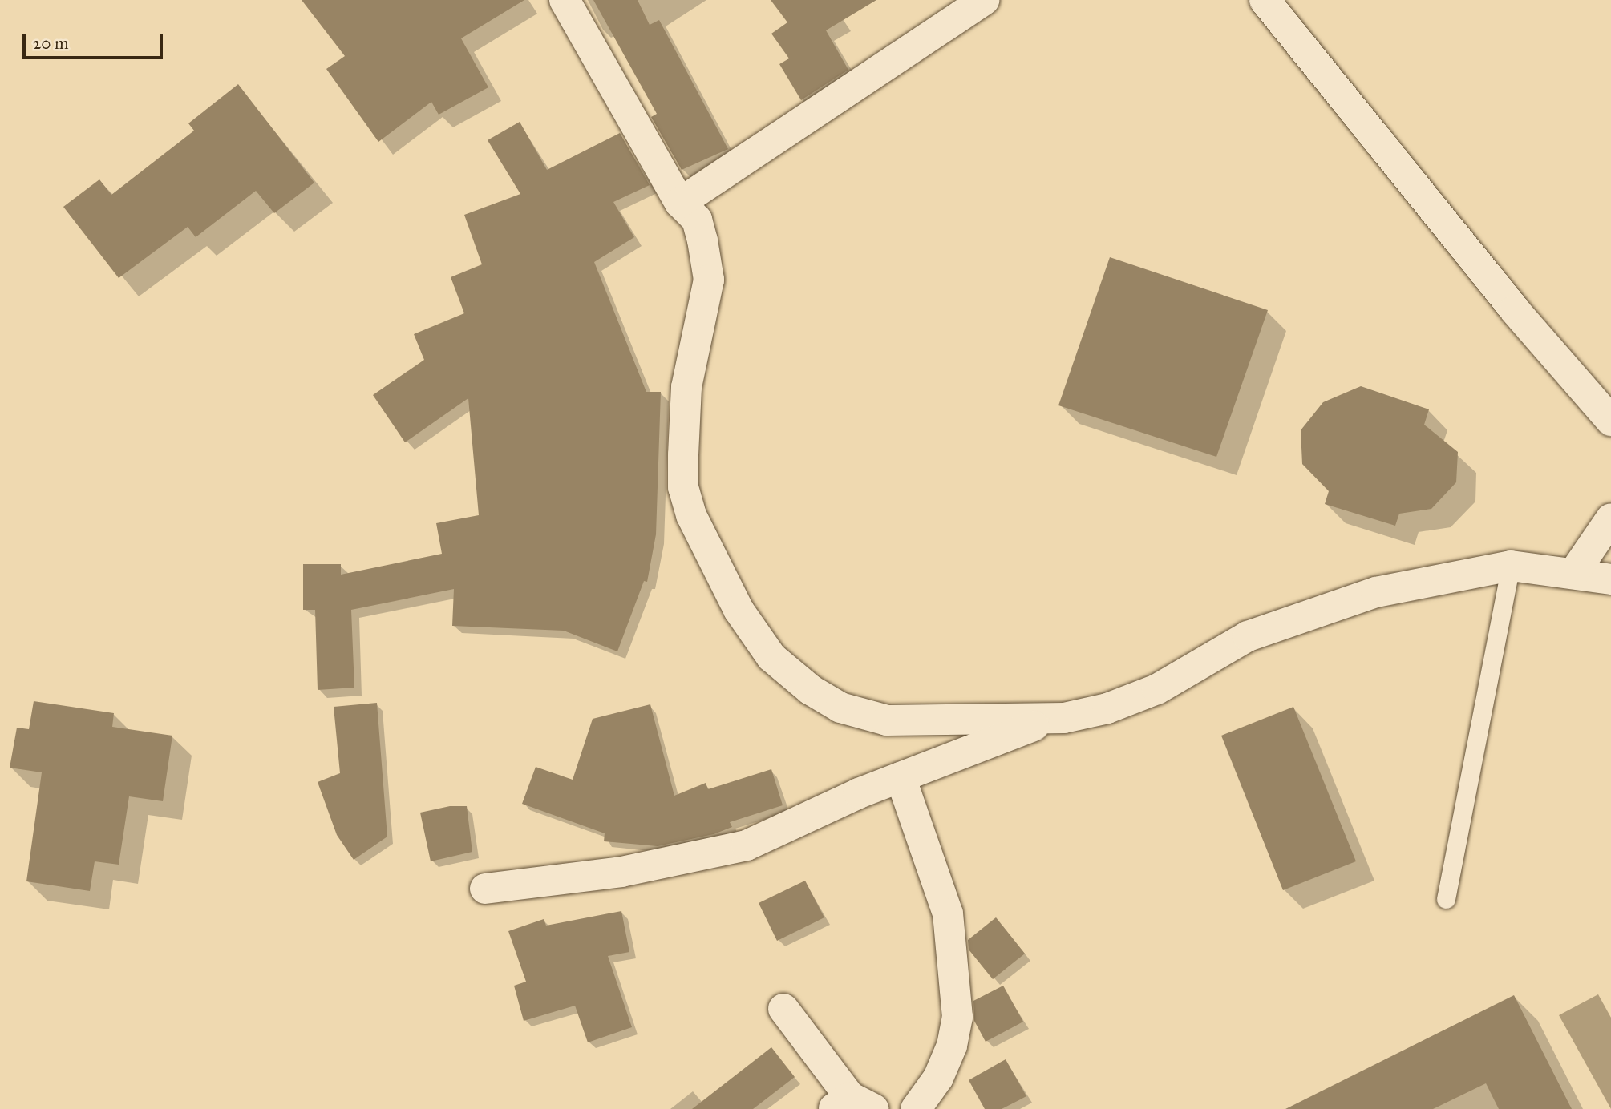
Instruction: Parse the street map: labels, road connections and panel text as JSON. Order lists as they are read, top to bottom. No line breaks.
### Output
{"scale_bar":"20 m"}
